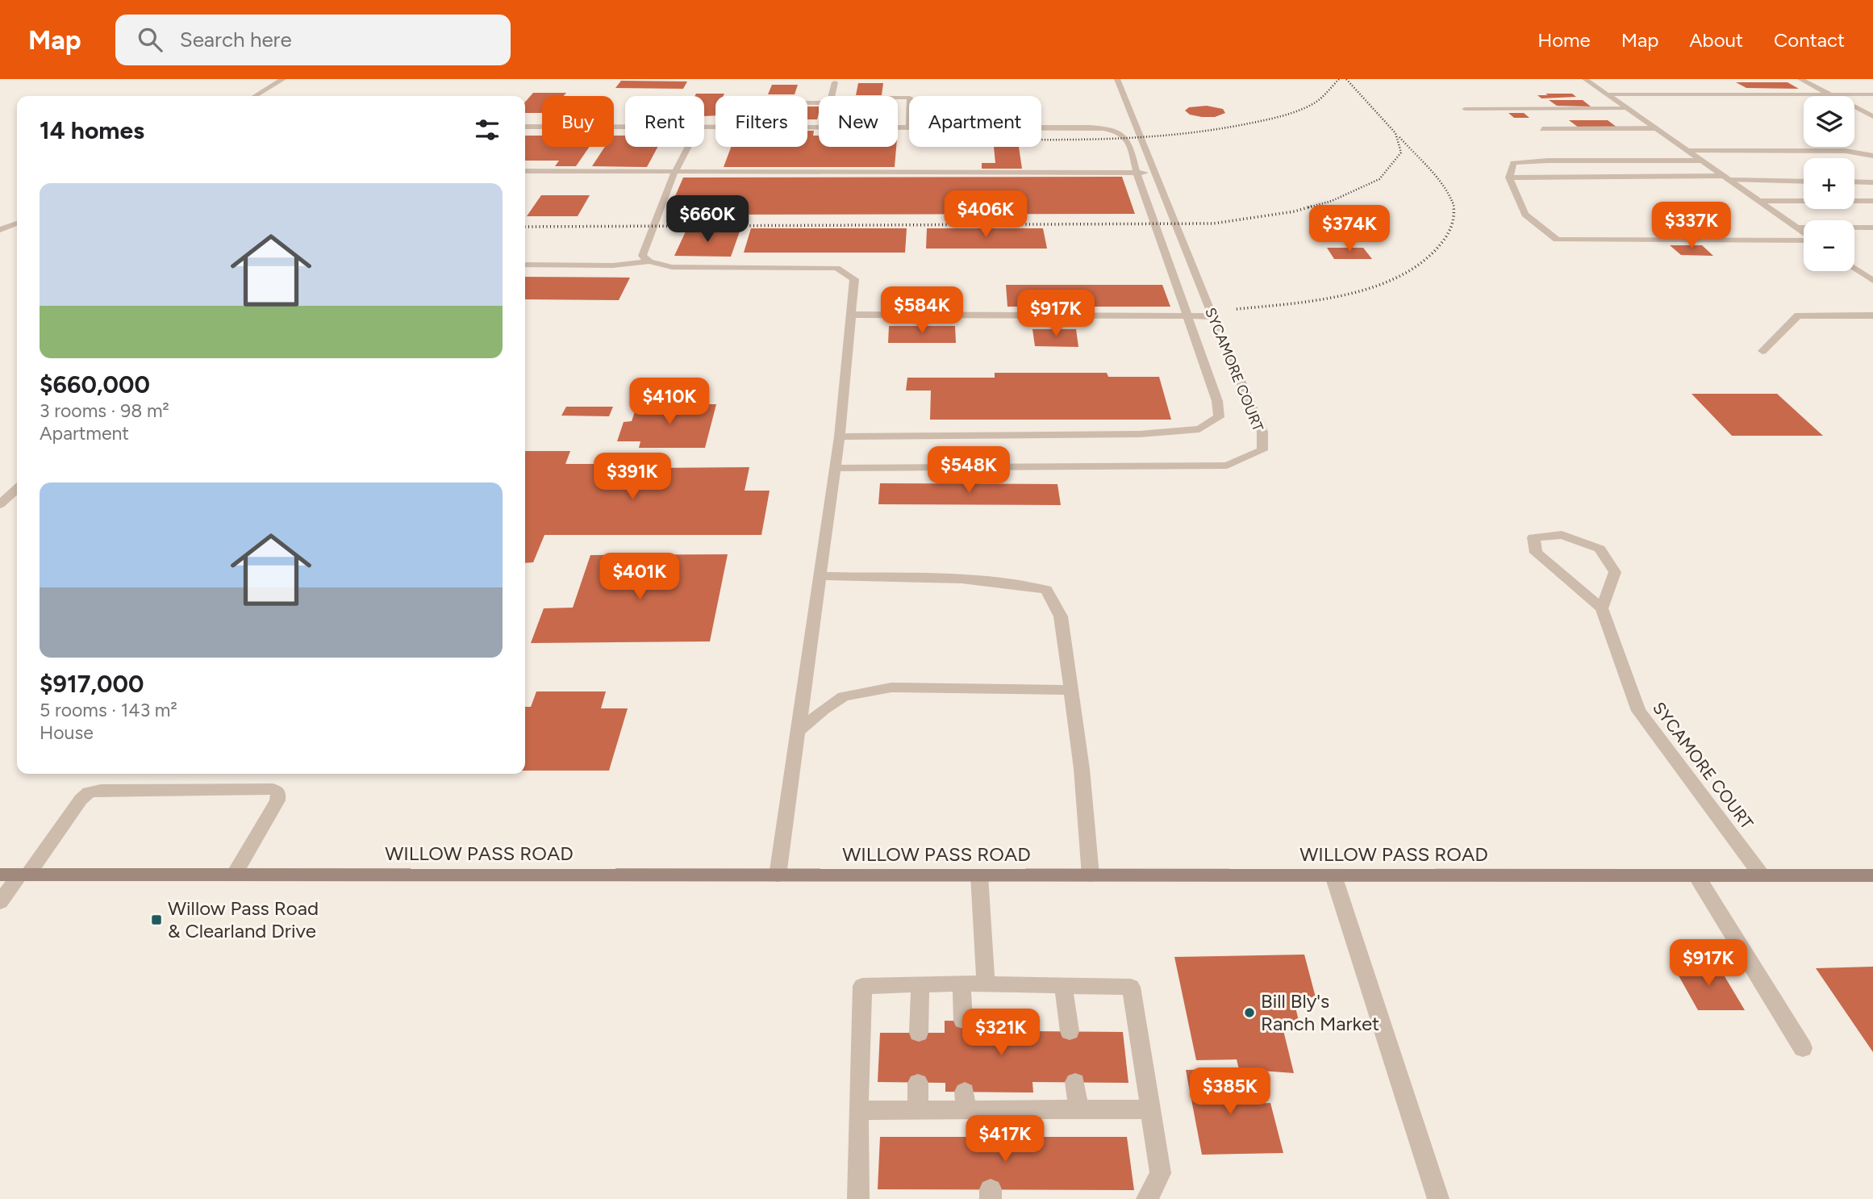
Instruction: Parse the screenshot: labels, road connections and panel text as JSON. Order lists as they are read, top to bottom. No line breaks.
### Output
{"streets":{"main road":["WILLOW PASS ROAD"],"street":["SYCAMORE COURT"]},"crossings":[["SYCAMORE COURT","WILLOW PASS ROAD"]],"places":{"transit":["Willow Pass Road & Clearland Drive"],"other":["Bill Bly's Ranch Market"]},"page":{"header":"Map","search":"Search here","nav":["Home","Map","About","Contact"],"map_buttons":["+","−"],"chip":["Buy","Rent","Filters","New","Apartment"],"heading":"14 homes","list":[{"name":"$660,000","note":"3 rooms · 98 m² · Apartment"},{"name":"$917,000","note":"5 rooms · 143 m² · House"}],"price":["$406K","$660K","$337K","$374K","$584K","$917K","$410K","$548K","$391K","$401K","$917K","$321K","$385K","$417K"]}}
